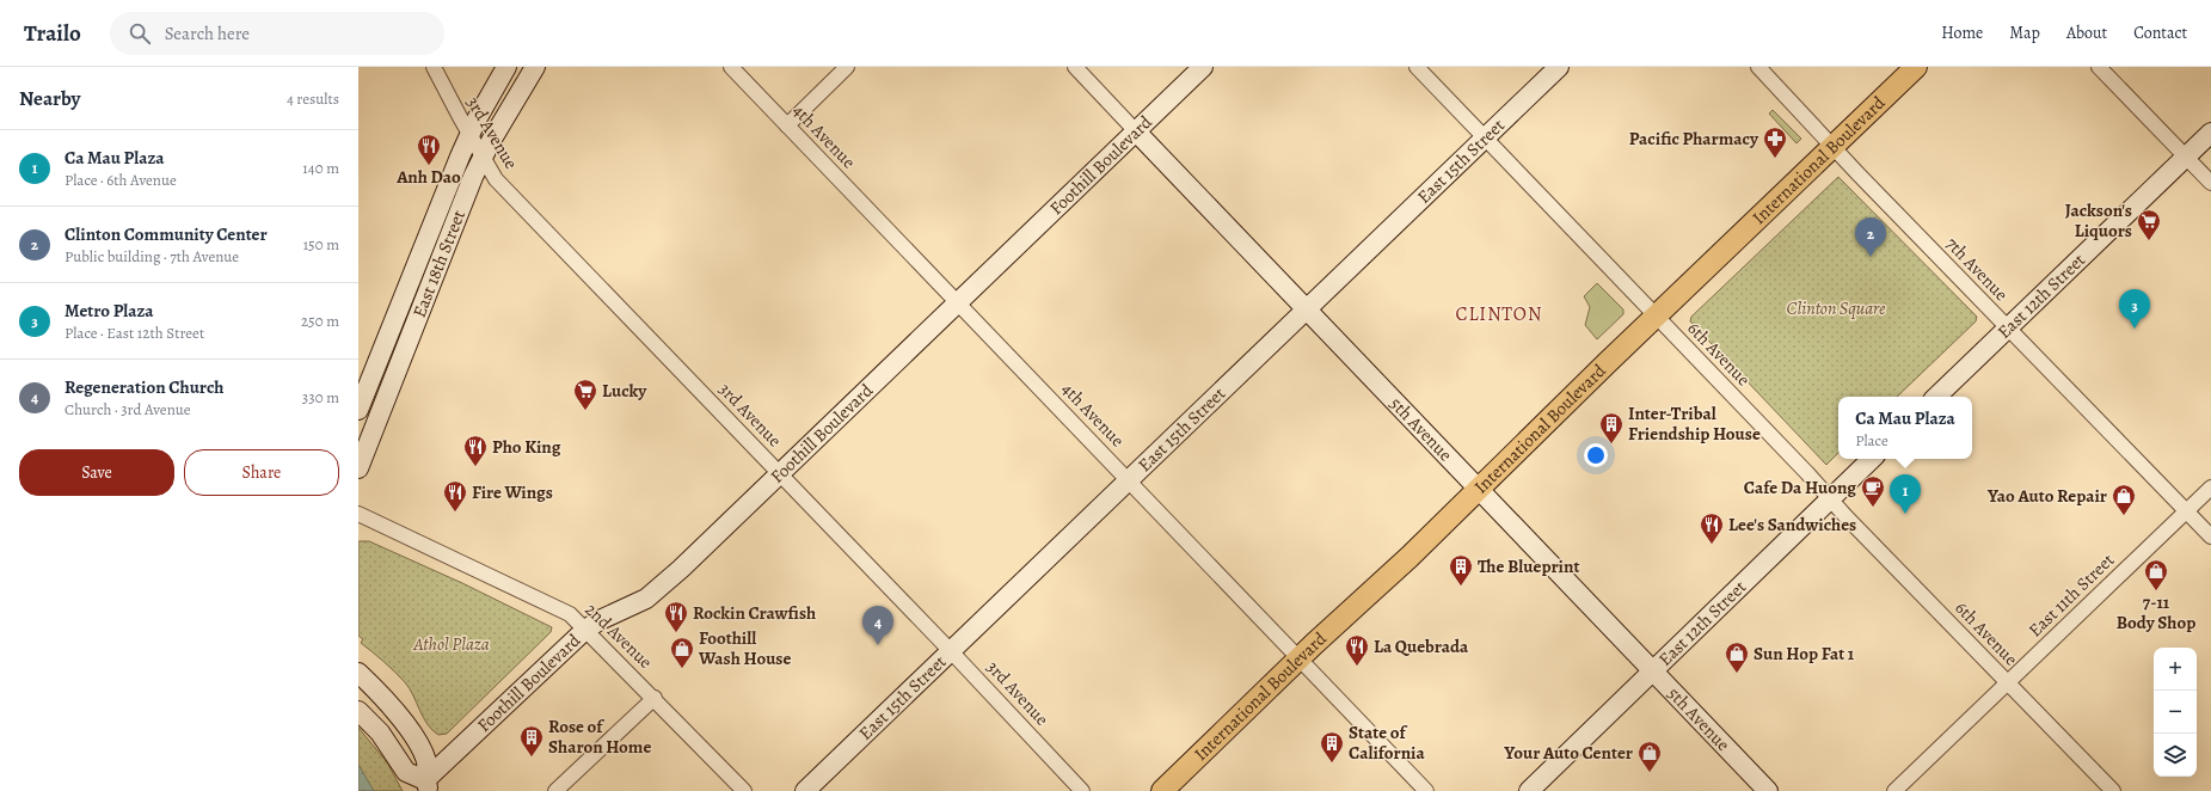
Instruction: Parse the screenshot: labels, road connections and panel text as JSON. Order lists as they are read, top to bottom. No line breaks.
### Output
{"streets":{"main road":["International Boulevard","East 15th Street","Foothill Boulevard","East 18th Street","East 12th Street","5th Avenue"],"street":["3rd Avenue","4th Avenue","7th Avenue","6th Avenue","East 11th Street","2nd Avenue"]},"crossings":[["3rd Avenue","East 15th Street"],["3rd Avenue","Foothill Boulevard"],["3rd Avenue","East 18th Street"],["4th Avenue","International Boulevard"],["4th Avenue","East 15th Street"],["4th Avenue","Foothill Boulevard"],["International Boulevard","7th Avenue"],["International Boulevard","6th Avenue"],["International Boulevard","5th Avenue"],["East 15th Street","6th Avenue"],["East 15th Street","5th Avenue"],["Foothill Boulevard","5th Avenue"],["Foothill Boulevard","2nd Avenue"],["7th Avenue","East 12th Street"],["7th Avenue","East 11th Street"],["East 12th Street","6th Avenue"],["East 12th Street","5th Avenue"],["6th Avenue","East 11th Street"]],"districts":["CLINTON"],"parks":["Clinton Square","Athol Plaza"],"places":{"pharmacy":["Pacific Pharmacy"],"restaurant":["Anh Dao","Pho King","Fire Wings","Lee's Sandwiches","Rockin Crawfish","La Quebrada"],"supermarket":["Jackson's Liquors","Lucky"],"building":["Inter-Tribal Friendship House","The Blueprint","Rose of Sharon Home","State of California"],"cafe":["Cafe Da Huong"],"shop":["Yao Auto Repair","7-11 Body Shop","Foothill Wash House","Sun Hop Fat 1","Your Auto Center"]},"page":{"header":"Trailo","search":"Search here","nav":["Home","Map","About","Contact"],"heading":["Nearby","4 results"],"list":[{"mark":"1","name":"Ca Mau Plaza","note":"Place · 6th Avenue","value":"140 m"},{"mark":"2","name":"Clinton Community Center","note":"Public building · 7th Avenue","value":"150 m"},{"mark":"3","name":"Metro Plaza","note":"Place · East 12th Street","value":"250 m"},{"mark":"4","name":"Regeneration Church","note":"Church · 3rd Avenue","value":"330 m"}],"pins":["2","3","1","4"],"popup":["Ca Mau Plaza","Place"],"buttons":["Save","Share"],"map_buttons":["+","−"]}}
